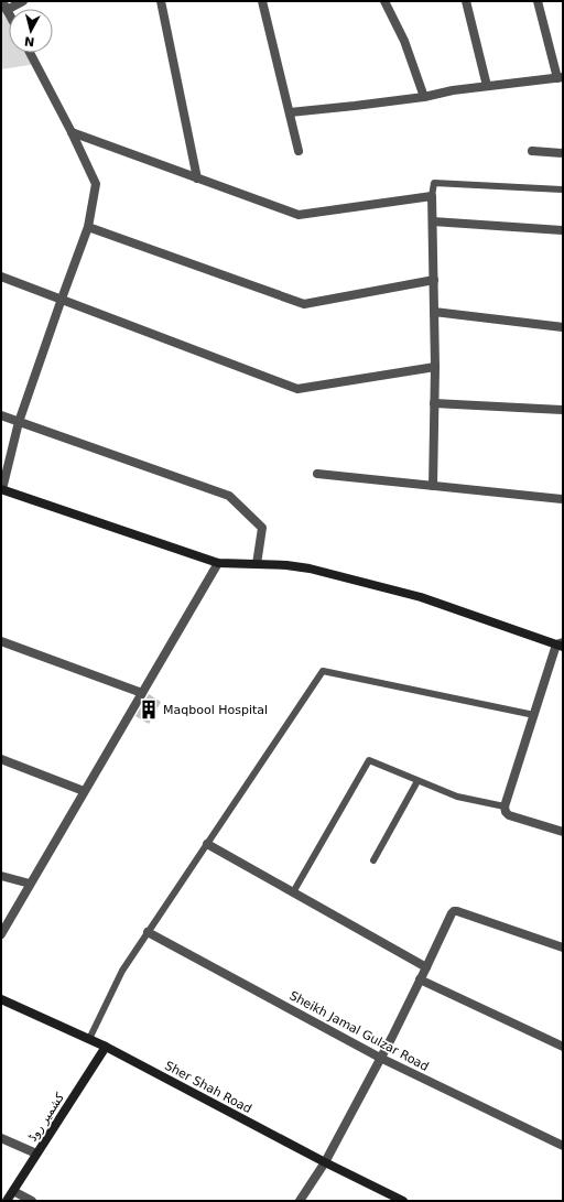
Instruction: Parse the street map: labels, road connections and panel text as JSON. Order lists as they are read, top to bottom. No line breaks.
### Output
{"streets":{"street":["Sheikh Jamal Gulzar Road","Sher Shah Road","کشمیر روڈ"]},"crossings":[["Sher Shah Road","کشمیر روڈ"]],"places":{"building":["Maqbool Hospital"]},"north":"bottom"}
